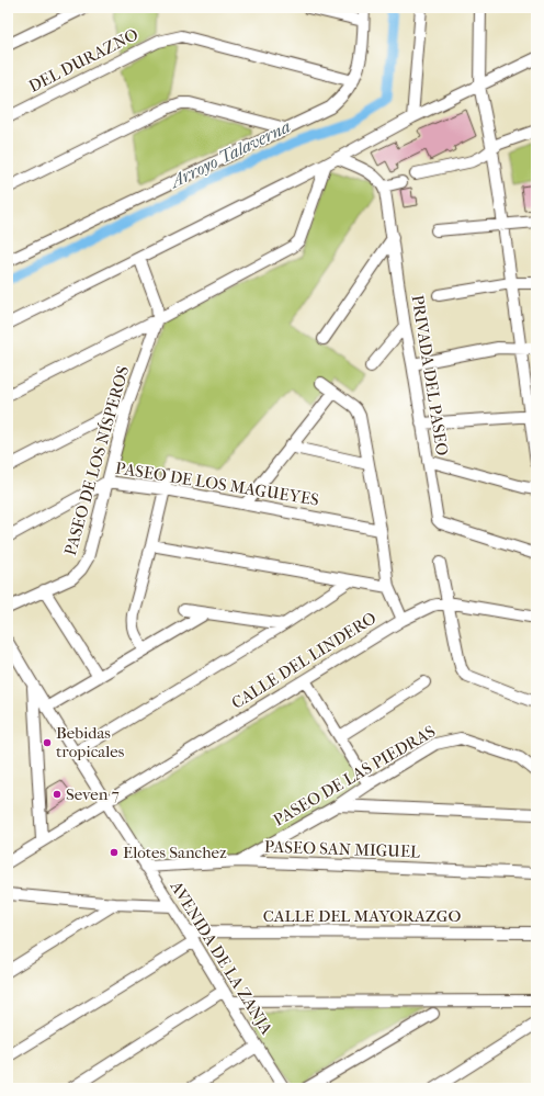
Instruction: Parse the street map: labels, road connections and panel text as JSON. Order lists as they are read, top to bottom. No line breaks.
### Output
{"streets":{"street":["DEL DURAZNO","PRIVADA DEL PASEO","PASEO DE LOS NÍSPEROS","PASEO DE LOS MAGUEYES","CALLE DEL LINDERO","PASEO DE LAS PIEDRAS","PASEO SAN MIGUEL","CALLE DEL MAYORAZGO","AVENIDA DE LA ZANJA"]},"crossings":[["PASEO DE LOS NÍSPEROS","PASEO DE LOS MAGUEYES"],["CALLE DEL LINDERO","AVENIDA DE LA ZANJA"],["PASEO DE LAS PIEDRAS","PASEO SAN MIGUEL"],["PASEO SAN MIGUEL","AVENIDA DE LA ZANJA"],["CALLE DEL MAYORAZGO","AVENIDA DE LA ZANJA"]],"water":["Arroyo Talaverna"],"places":["Bebidas tropicales","Seven 7","Elotes Sanchez"]}
